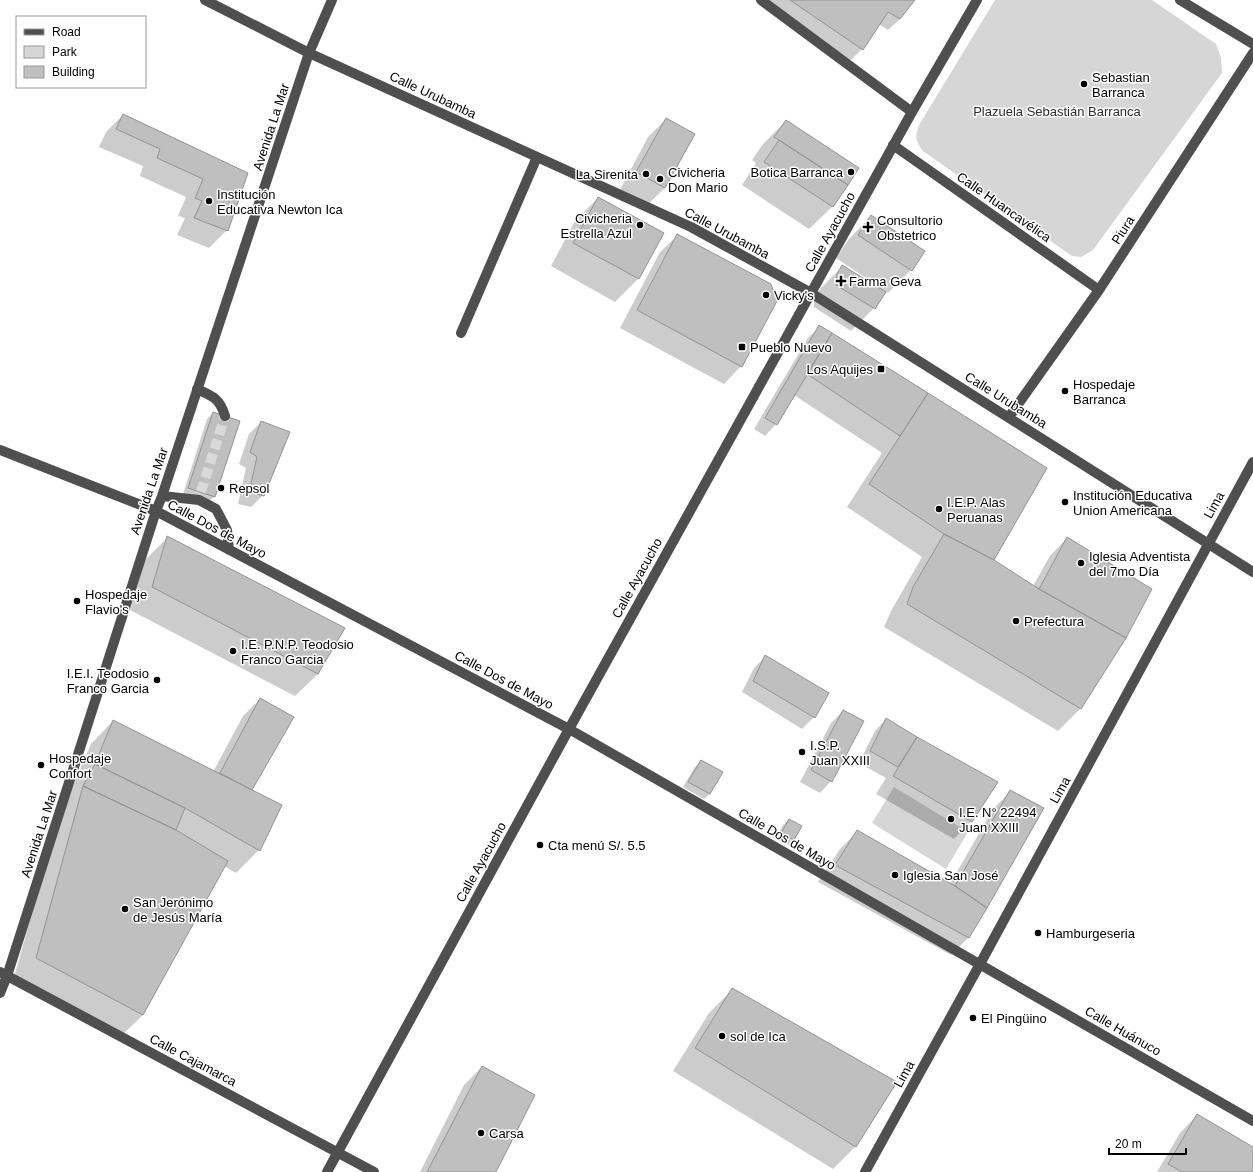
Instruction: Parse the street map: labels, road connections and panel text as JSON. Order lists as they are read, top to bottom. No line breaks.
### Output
{"streets":{"street":["Calle Urubamba","Avenida La Mar","Calle Huancavélica","Piura","Calle Ayacucho","Lima","Calle Dos de Mayo","Calle Huánuco","Calle Cajamarca"]},"crossings":[["Calle Urubamba","Avenida La Mar"],["Calle Urubamba","Piura"],["Calle Urubamba","Calle Ayacucho"],["Calle Urubamba","Lima"],["Avenida La Mar","Calle Dos de Mayo"],["Avenida La Mar","Calle Cajamarca"],["Calle Huancavélica","Piura"],["Calle Huancavélica","Calle Ayacucho"],["Calle Ayacucho","Calle Dos de Mayo"],["Calle Ayacucho","Calle Cajamarca"],["Lima","Calle Dos de Mayo"],["Lima","Calle Huánuco"],["Calle Dos de Mayo","Calle Huánuco"]],"parks":["Plazuela Sebastián Barranca"],"places":{"other":["Sebastian Barranca","Botica Barranca","La Sirenita","Civicheria Don Mario","Institución Educativa Newton Ica","Civicheria Estrella Azul","Vicky's","Hospedaje Barranca","Repsol","Institución Educativa Union Americana","I.E.P. Alas Peruanas","Iglesia Adventista del 7mo Día","Hospedaje Flavio's","Prefectura","I.E. P.N.P. Teodosio Franco Garcia","I.E.I. Teodosio Franco Garcia","I.S.P. Juan XXIII","Hospedaje Confort","I.E. N° 22494 Juan XXIII","Cta menú S/. 5.5","Iglesia San José","San Jerónimo de Jesús María","Hamburgeseria","El Pingüino","sol de Ica","Carsa"],"health":["Consultorio Obstetrico","Farma Geva"],"transit":["Pueblo Nuevo","Los Aquijes"]},"legend":["Road","Park","Building"],"scale_bar":"20 m"}
